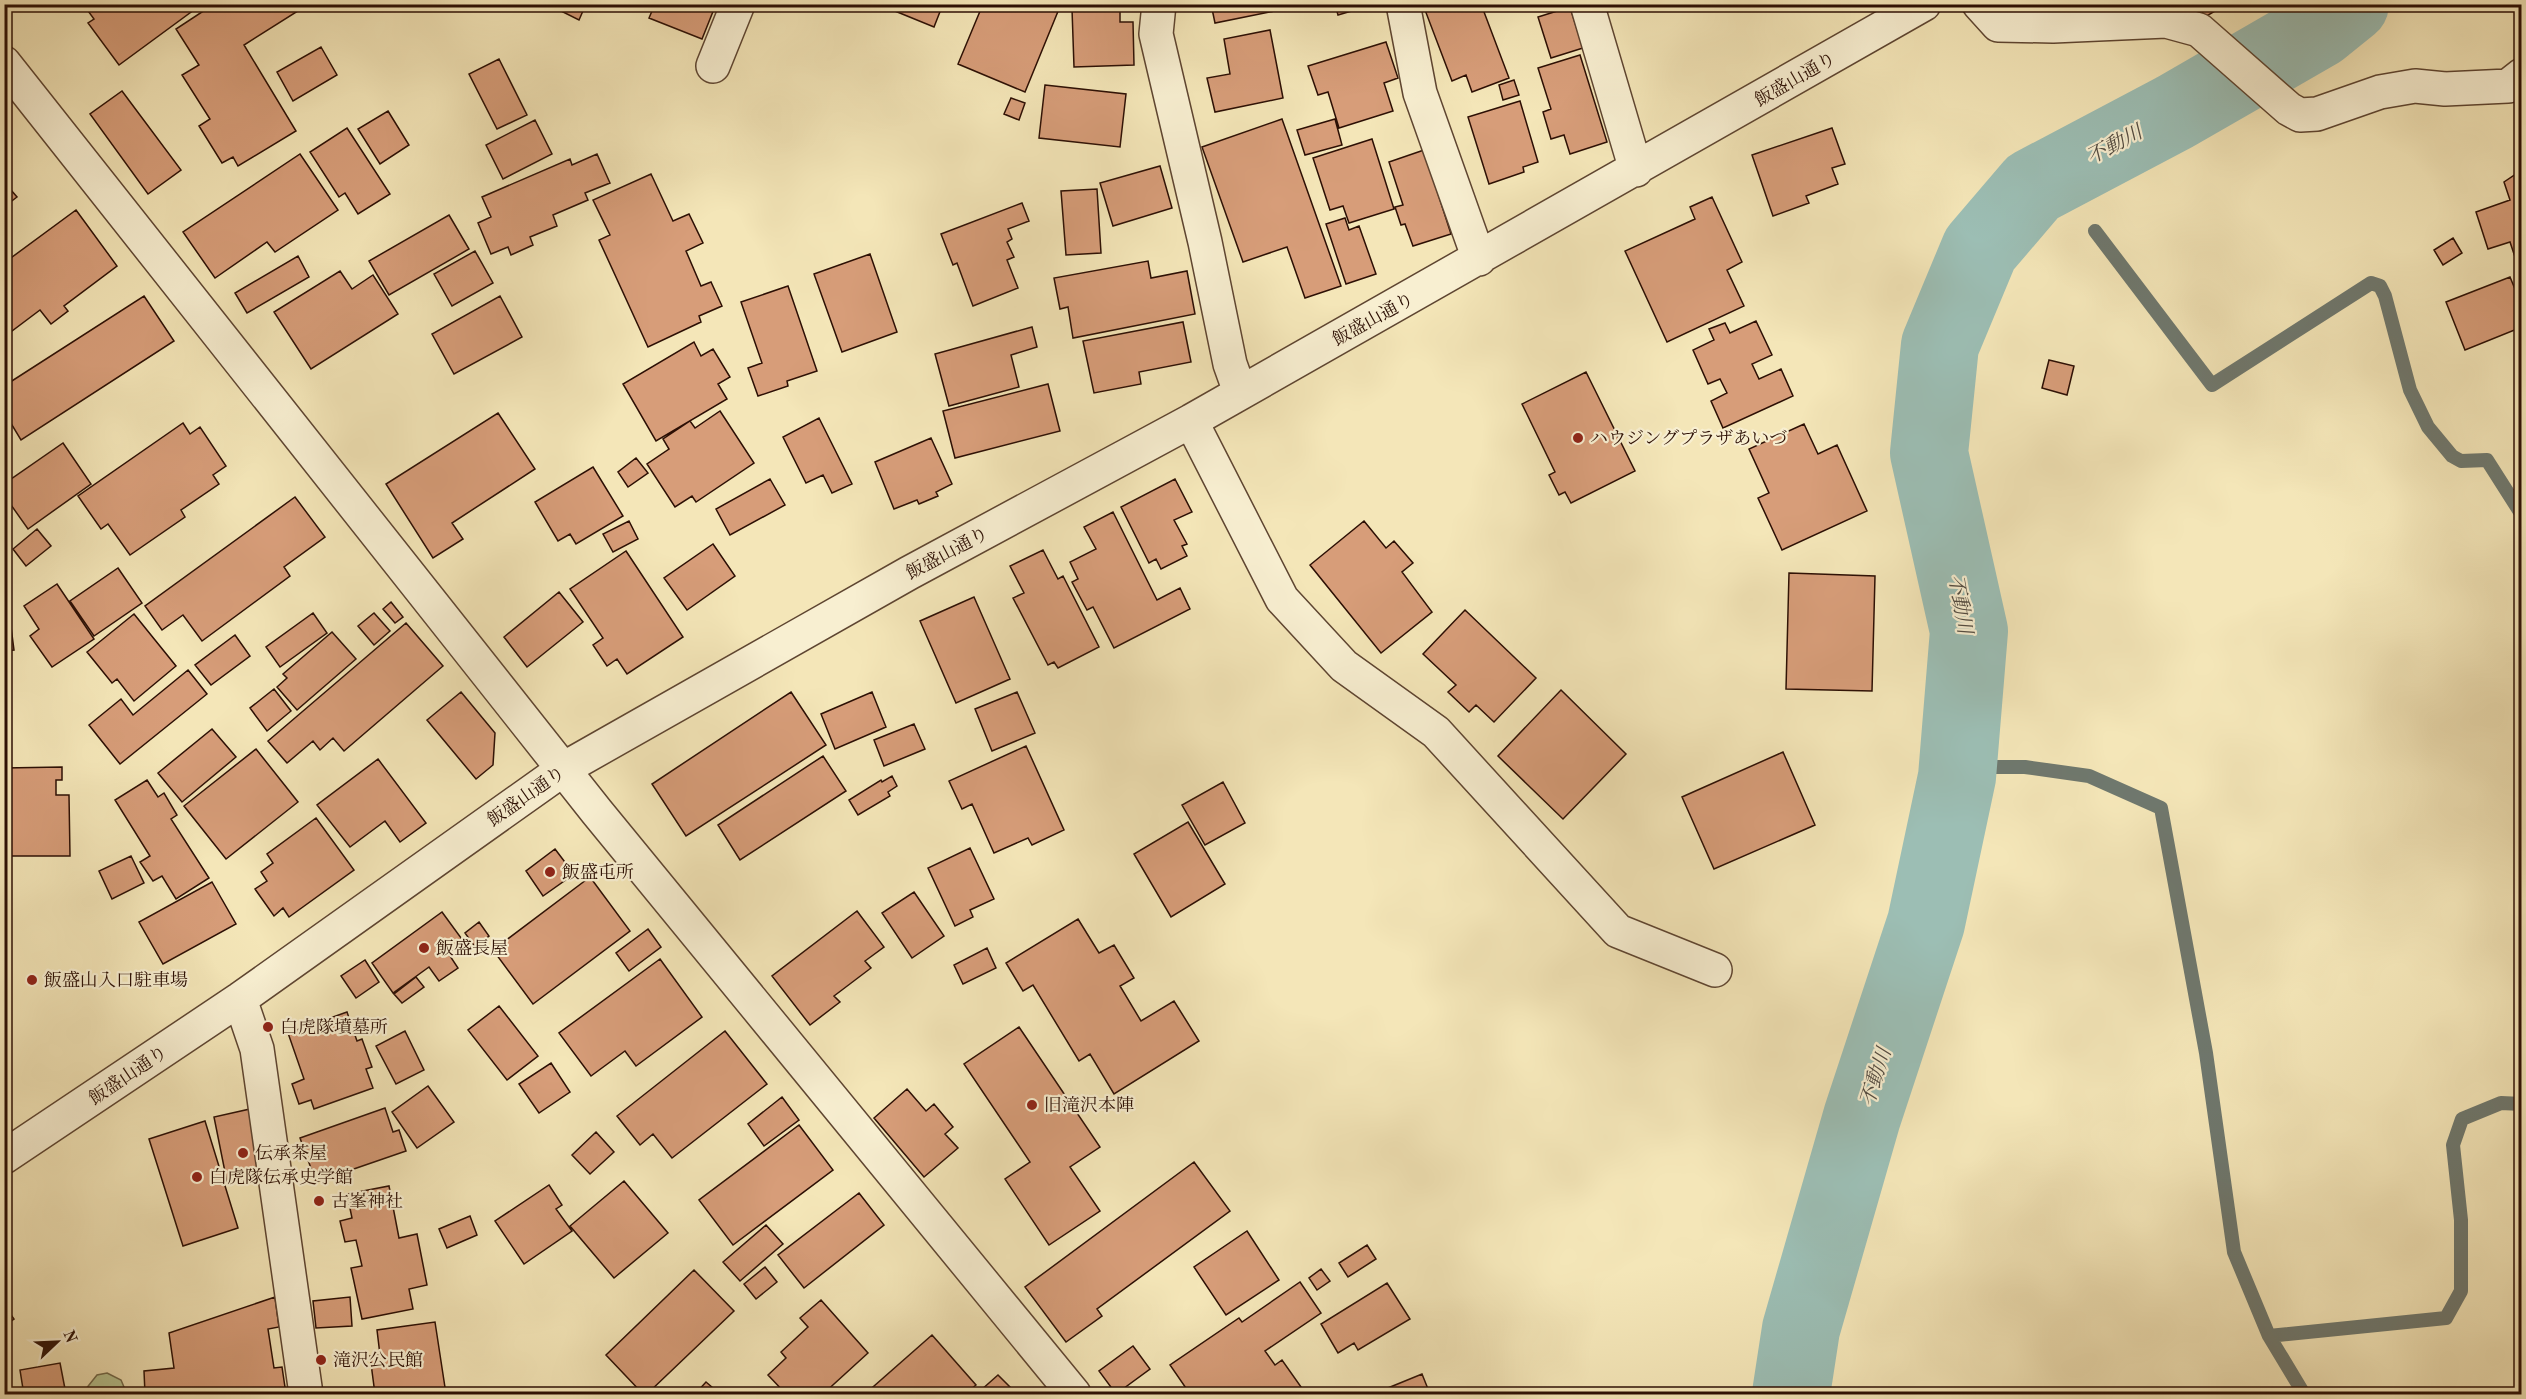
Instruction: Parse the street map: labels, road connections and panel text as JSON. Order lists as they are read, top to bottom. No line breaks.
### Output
{"streets":{"street":["飯盛山通り"]},"water":["不動川"],"places":["ハウジングプラザあいづ","飯盛屯所","飯盛長屋","飯盛山入口駐車場","白虎隊墳墓所","旧滝沢本陣","伝承茶屋","白虎隊伝承史学館","古峯神社","滝沢公民館"],"north":"top right"}
